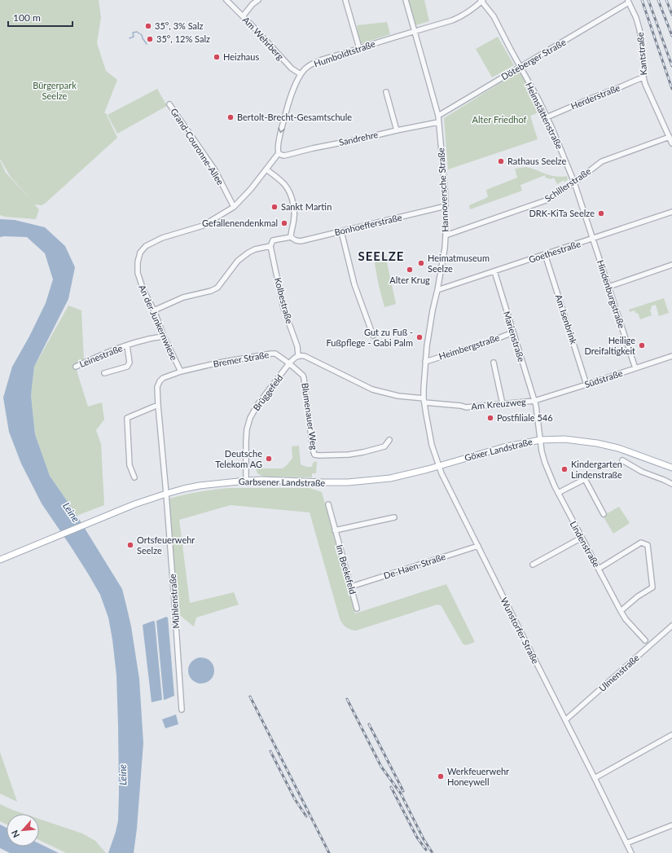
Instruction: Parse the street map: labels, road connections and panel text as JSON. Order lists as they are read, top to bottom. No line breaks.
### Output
{"streets":{"main road":["Göxer Landstraße","Garbsener Landstraße"],"street":["Am Wehrberg","Humboldtstraße","Kantstraße","Döteberger Straße","Herderstraße","Heimstättenstraße","Sandrehre","Grand-Couronne-Allee","Schillerstraße","Hannoversche Straße","Bonhoefferstraße","Goethestraße","Hindenburgstraße","Kolbestraße","Am Isenbrink","An der Junkernwiese","Marienstraße","Heimbergstraße","Leinestraße","Bremer Straße","Südstraße","Brüggefeld","Am Kreuzweg","Blumenauer Weg","Lindenstraße","De-Haen-Straße","Im Beekefeld","Mühlenstraße","Wunstorfer Straße","Ulmenstraße"]},"crossings":[["Am Wehrberg","Humboldtstraße"],["Humboldtstraße","Heimstättenstraße"],["Humboldtstraße","Sandrehre"],["Humboldtstraße","Hannoversche Straße"],["Humboldtstraße","An der Junkernwiese"],["Kantstraße","Döteberger Straße"],["Kantstraße","Herderstraße"],["Kantstraße","Schillerstraße"],["Döteberger Straße","Heimstättenstraße"],["Döteberger Straße","Hannoversche Straße"],["Herderstraße","Heimstättenstraße"],["Heimstättenstraße","Schillerstraße"],["Heimstättenstraße","Goethestraße"],["Heimstättenstraße","Hindenburgstraße"],["Sandrehre","Hannoversche Straße"],["Sandrehre","An der Junkernwiese"],["Grand-Couronne-Allee","An der Junkernwiese"],["Schillerstraße","Hannoversche Straße"],["Hannoversche Straße","Bonhoefferstraße"],["Hannoversche Straße","Goethestraße"],["Hannoversche Straße","Heimbergstraße"],["Hannoversche Straße","Am Kreuzweg"],["Hannoversche Straße","Wunstorfer Straße"],["Goethestraße","Hindenburgstraße"],["Goethestraße","Am Isenbrink"],["Goethestraße","Marienstraße"],["Hindenburgstraße","Südstraße"],["Am Isenbrink","Südstraße"],["An der Junkernwiese","Leinestraße"],["An der Junkernwiese","Bremer Straße"],["Marienstraße","Heimbergstraße"],["Marienstraße","Südstraße"],["Marienstraße","Am Kreuzweg"],["Bremer Straße","Brüggefeld"],["Bremer Straße","Blumenauer Weg"],["Bremer Straße","Garbsener Landstraße"],["Bremer Straße","Mühlenstraße"],["Südstraße","Am Kreuzweg"],["Brüggefeld","Blumenauer Weg"],["Brüggefeld","Garbsener Landstraße"],["Am Kreuzweg","Göxer Landstraße"],["Am Kreuzweg","Lindenstraße"],["Am Kreuzweg","Wunstorfer Straße"],["Göxer Landstraße","Garbsener Landstraße"],["Göxer Landstraße","Lindenstraße"],["Göxer Landstraße","Wunstorfer Straße"],["Garbsener Landstraße","Mühlenstraße"],["Garbsener Landstraße","Wunstorfer Straße"],["De-Haen-Straße","Im Beekefeld"],["De-Haen-Straße","Wunstorfer Straße"],["Wunstorfer Straße","Ulmenstraße"]],"districts":["SEELZE"],"water":["Leine"],"parks":["Bürgerpark Seelze","Alter Friedhof"],"places":["35°, 3% Salz","35°, 12% Salz","Heizhaus","Bertolt-Brecht-Gesamtschule","Rathaus Seelze","Sankt Martin","DRK-KiTa Seelze","Gefallenendenkmal","Heimatmuseum Seelze","Alter Krug","Gut zu Fuß - Fußpflege - Gabi Palm","Heilige Dreifaltigkeit","Postfiliale 546","Deutsche Telekom AG","Kindergarten Lindenstraße","Ortsfeuerwehr Seelze","Werkfeuerwehr Honeywell"],"scale_bar":"100 m","north":"bottom left"}
